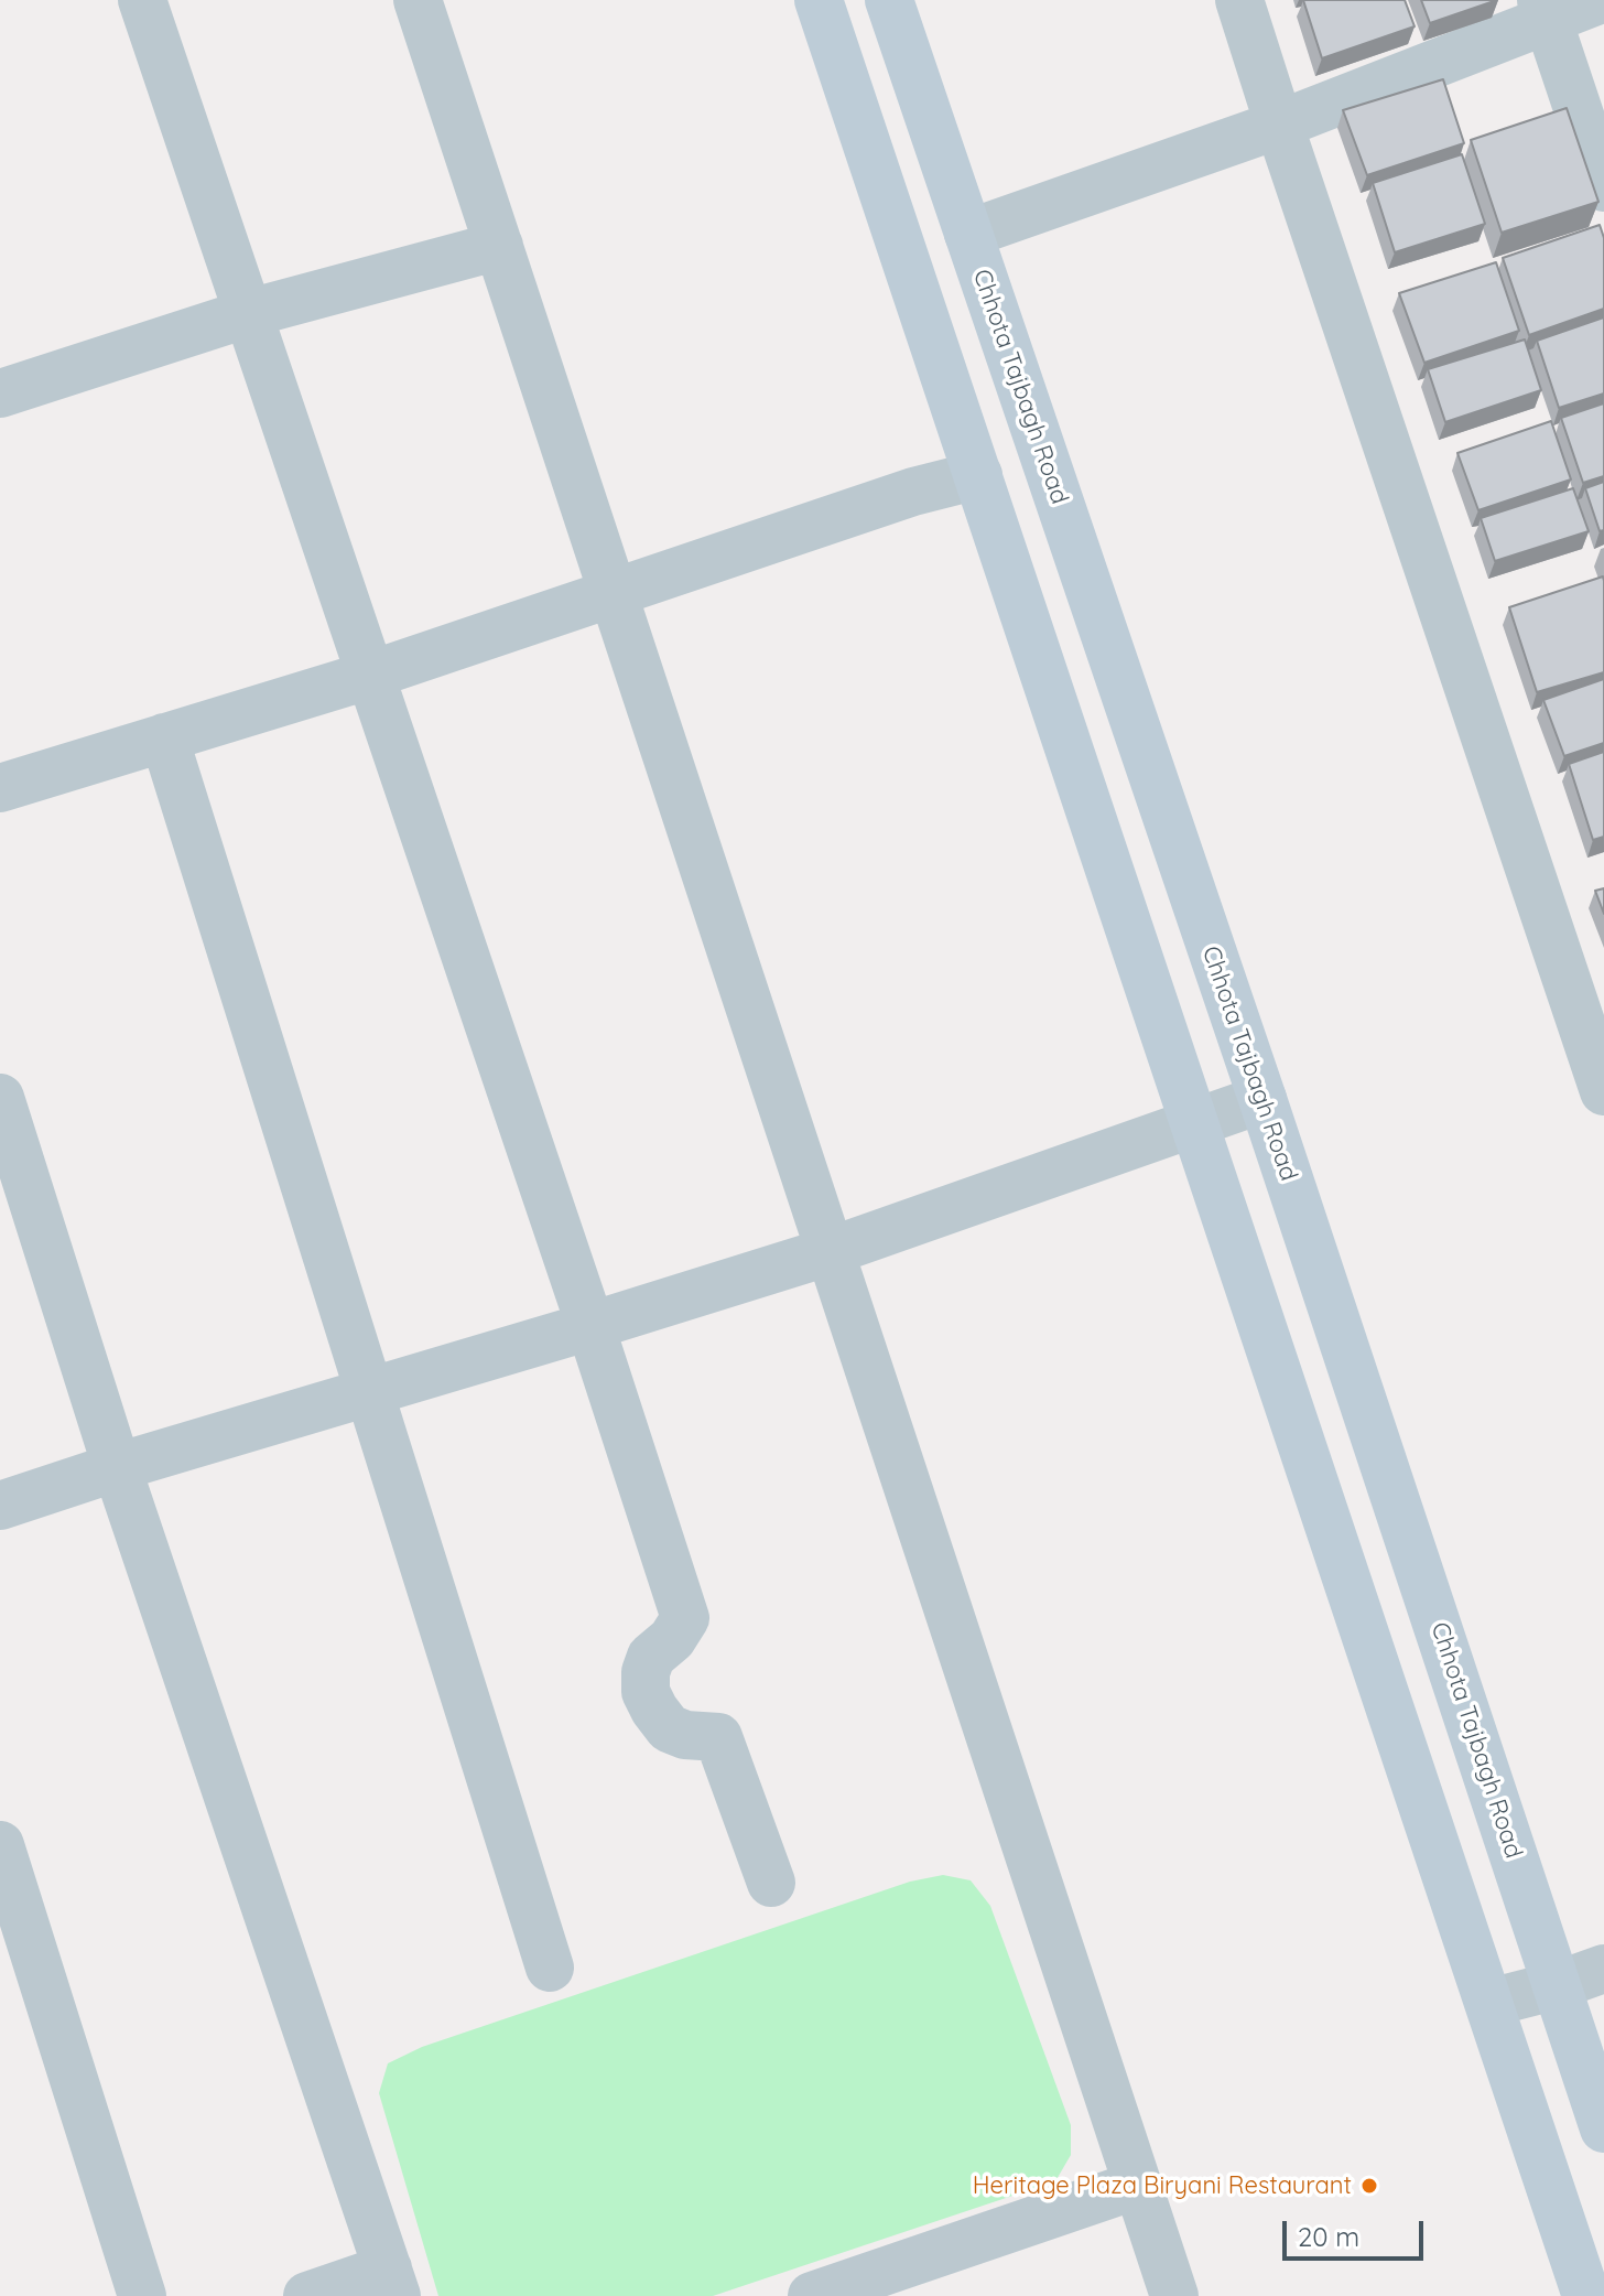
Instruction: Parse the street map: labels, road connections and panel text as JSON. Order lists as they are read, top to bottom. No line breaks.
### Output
{"streets":{"main road":["Chhota Tajbagh Road"]},"places":["Heritage Plaza Biryani Restaurant"],"scale_bar":"20 m"}
